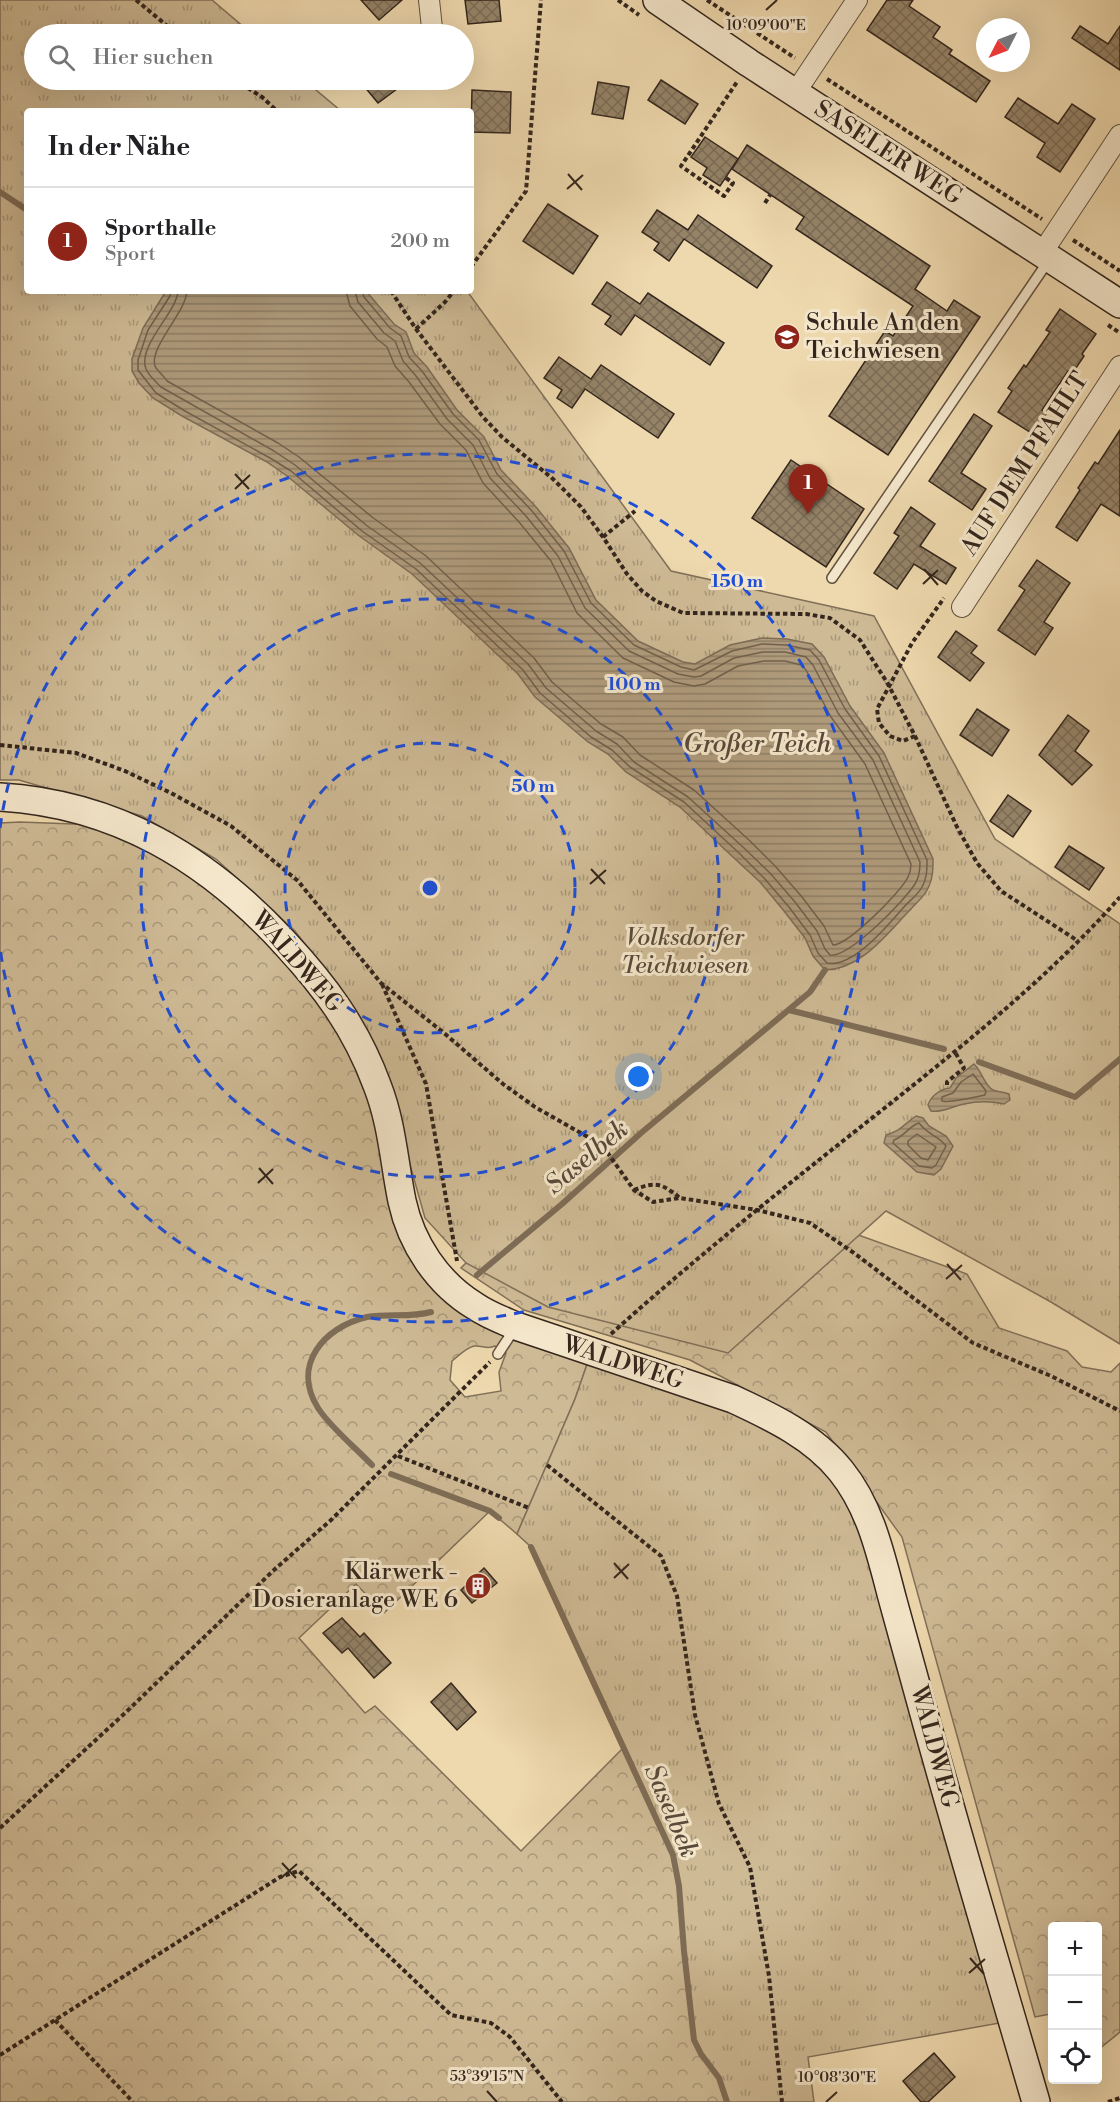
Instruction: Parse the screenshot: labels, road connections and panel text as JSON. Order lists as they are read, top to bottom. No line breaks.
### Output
{"streets":{"main road":["SASELER WEG","WALDWEG"],"street":["AUF DEM PFAHLT"]},"water":["Großer Teich","Saselbek"],"parks":["Volksdorfer Teichwiesen"],"places":{"school or university":["Schule An den Teichwiesen"],"building":["Klärwerk - Dosieranlage WE 6"]},"north":"bottom left","page":{"search":"Hier suchen","heading":"In der Nähe","list":[{"mark":"1","name":"Sporthalle","note":"Sport","value":"200 m"}],"pins":"1","map_buttons":["+","−"]},"coordinates":["10°09'00\"E","53°39'15\"N","10°08'30\"E"],"rings":["150 m","100 m","50 m"]}
